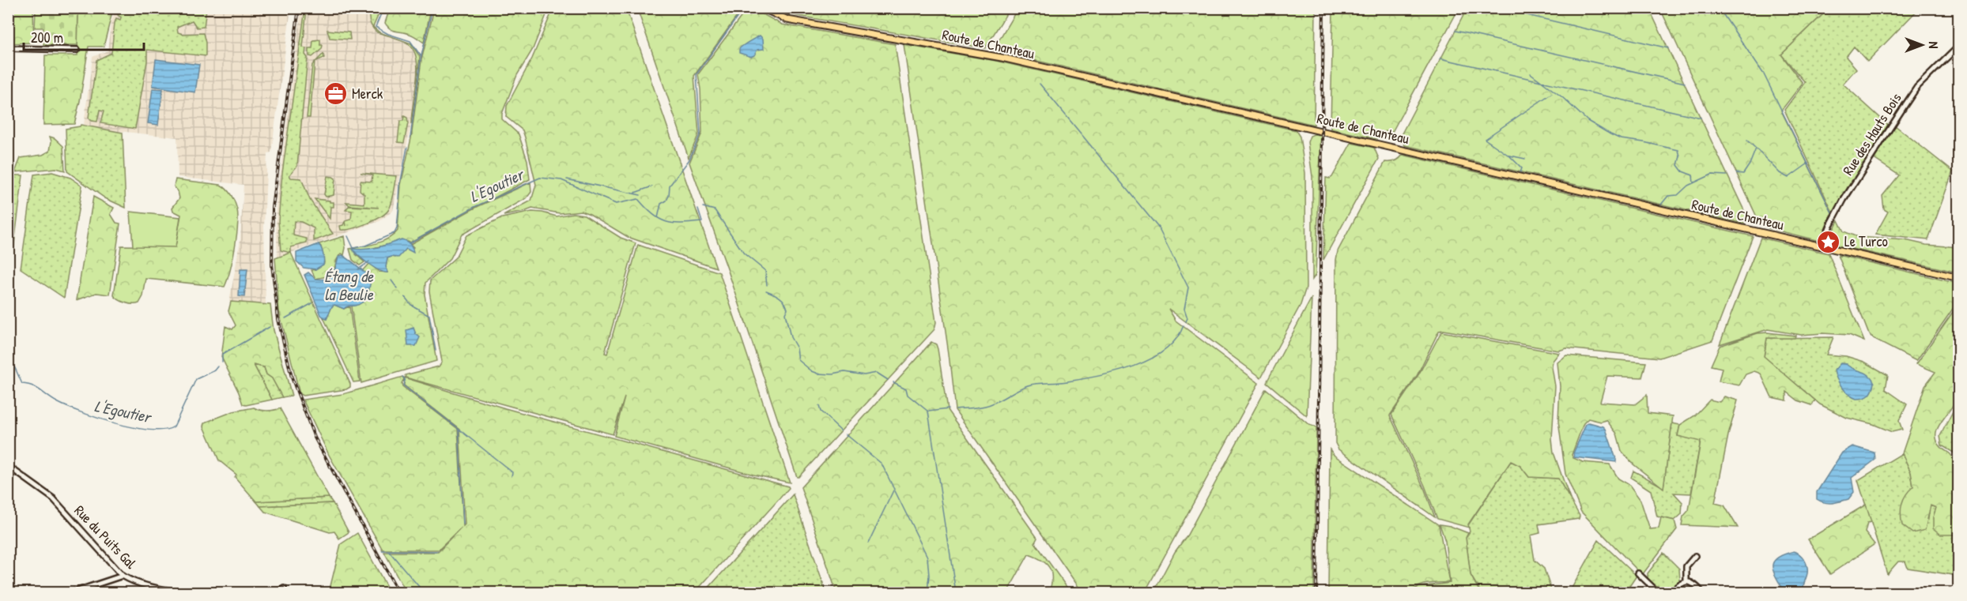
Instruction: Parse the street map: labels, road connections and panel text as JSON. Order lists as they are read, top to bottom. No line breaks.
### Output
{"streets":{"main road":["Route de Chanteau"],"street":["Rue des Hauts Bois","Rue du Puits Gal"]},"crossings":[["Route de Chanteau","Rue des Hauts Bois"]],"water":["L'Egoutier","Étang de la Beulie"],"places":{"office":["Merck"],"place":["Le Turco"]},"scale_bar":"200 m","north":"right"}
